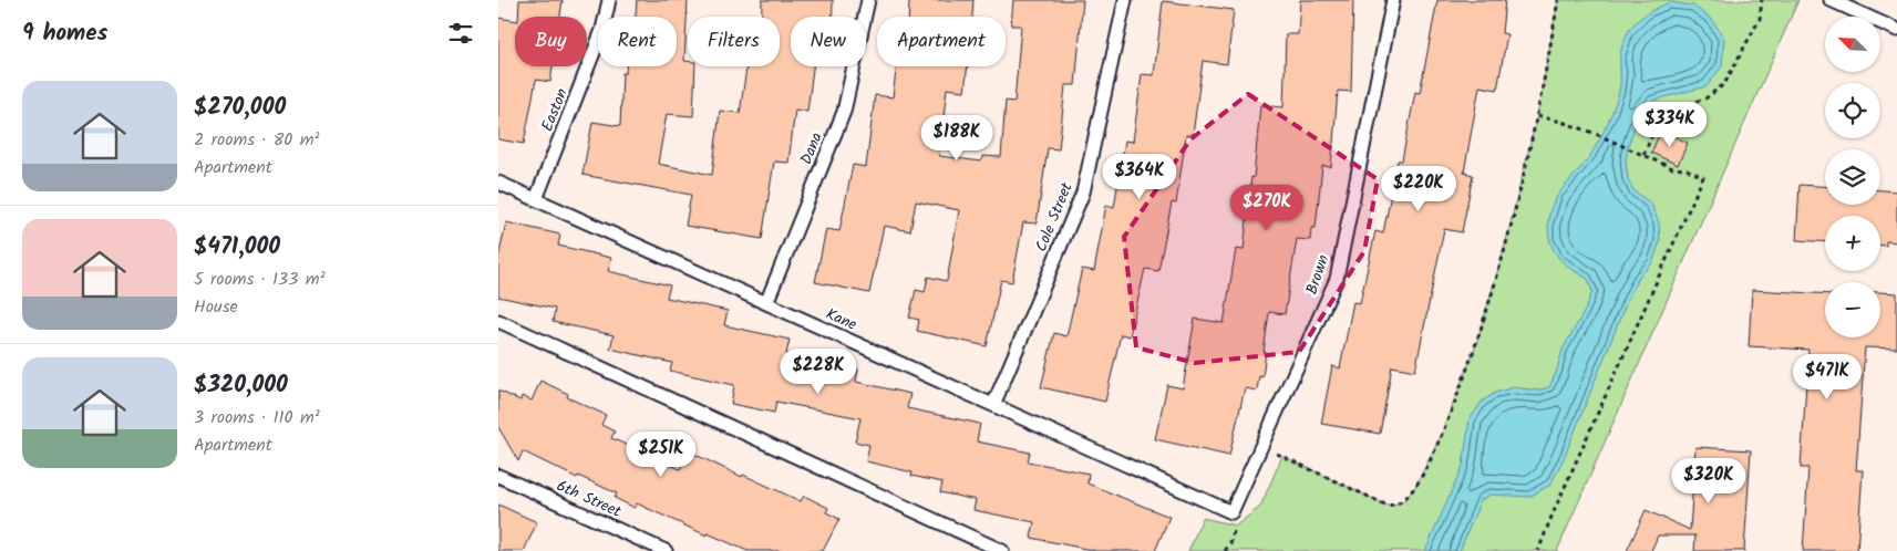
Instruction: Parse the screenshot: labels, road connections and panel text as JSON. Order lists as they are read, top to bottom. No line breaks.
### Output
{"streets":{"lane":["Easton","Dana","Cole Street","Brown","Kane","6th Street"]},"crossings":[["Easton","Kane"],["Dana","Kane"],["Cole Street","Kane"],["Brown","Kane"]],"north":"top left","page":{"heading":"9 homes","map_buttons":["+","−"],"chip":["Buy","Rent","Filters","New","Apartment"],"list":[{"name":"$270,000","note":"2 rooms · 80 m² · Apartment"},{"name":"$471,000","note":"5 rooms · 133 m² · House"},{"name":"$320,000","note":"3 rooms · 110 m² · Apartment"}],"price":["$334K","$188K","$364K","$220K","$270K","$228K","$471K","$251K","$320K"]}}
